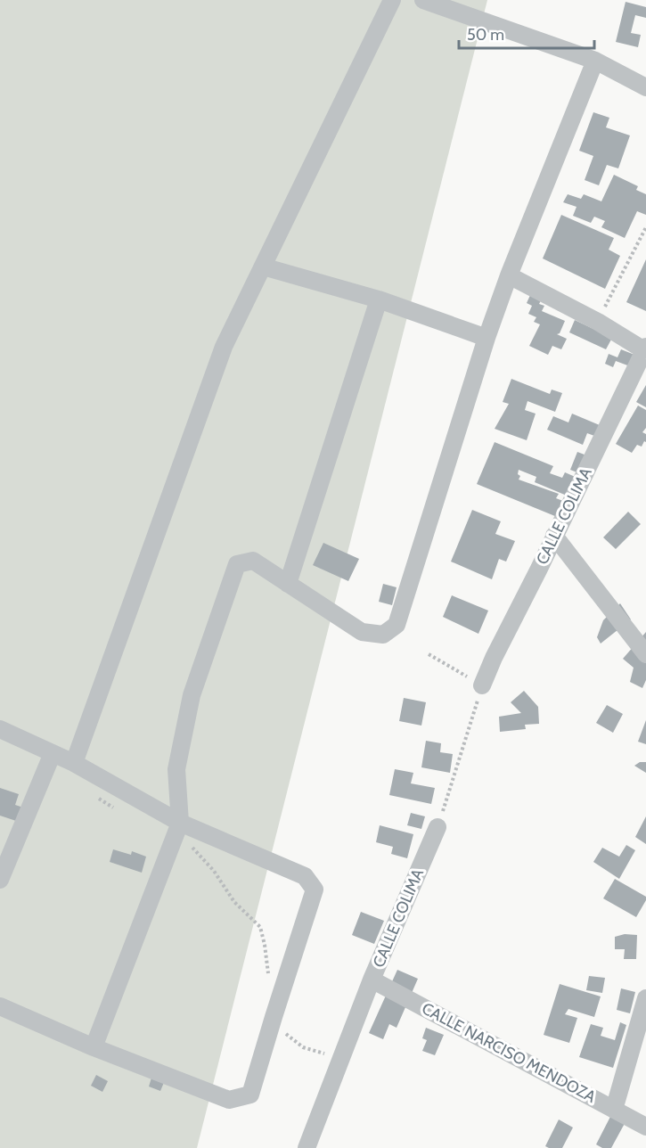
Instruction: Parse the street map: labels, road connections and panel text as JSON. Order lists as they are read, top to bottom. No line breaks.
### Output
{"streets":{"street":["CALLE COLIMA","CALLE NARCISO MENDOZA"]},"crossings":[["CALLE COLIMA","CALLE NARCISO MENDOZA"]],"scale_bar":"50 m"}
